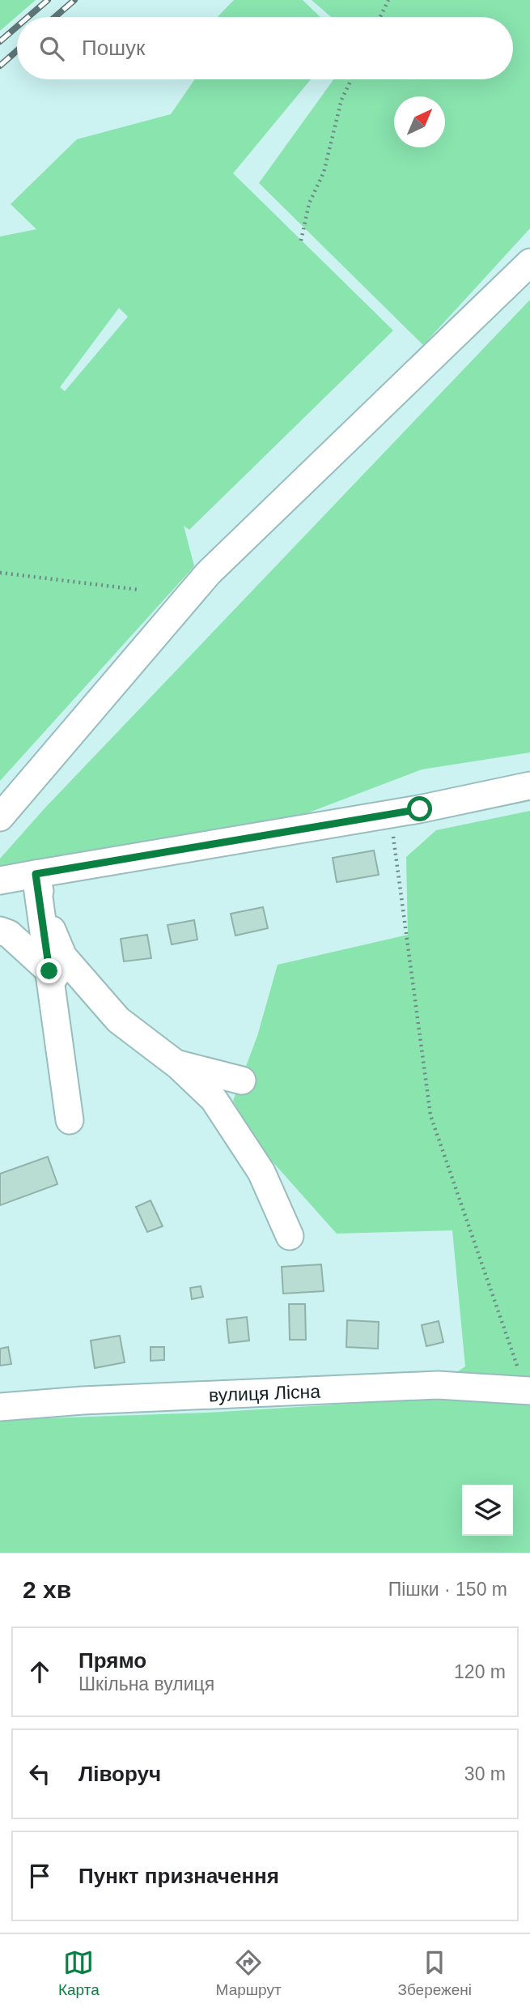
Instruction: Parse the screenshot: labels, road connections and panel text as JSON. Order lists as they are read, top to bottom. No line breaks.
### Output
{"streets":{"street":["вулиця Лісна"]},"north":"top right","page":{"search":"Пошук","heading":["2 хв","Пішки · 150 m"],"list":[["Прямо","Шкільна вулиця","120 m"],["Ліворуч","30 m"],"Пункт призначення"],"nav":["Карта","Маршрут","Збережені"]}}
